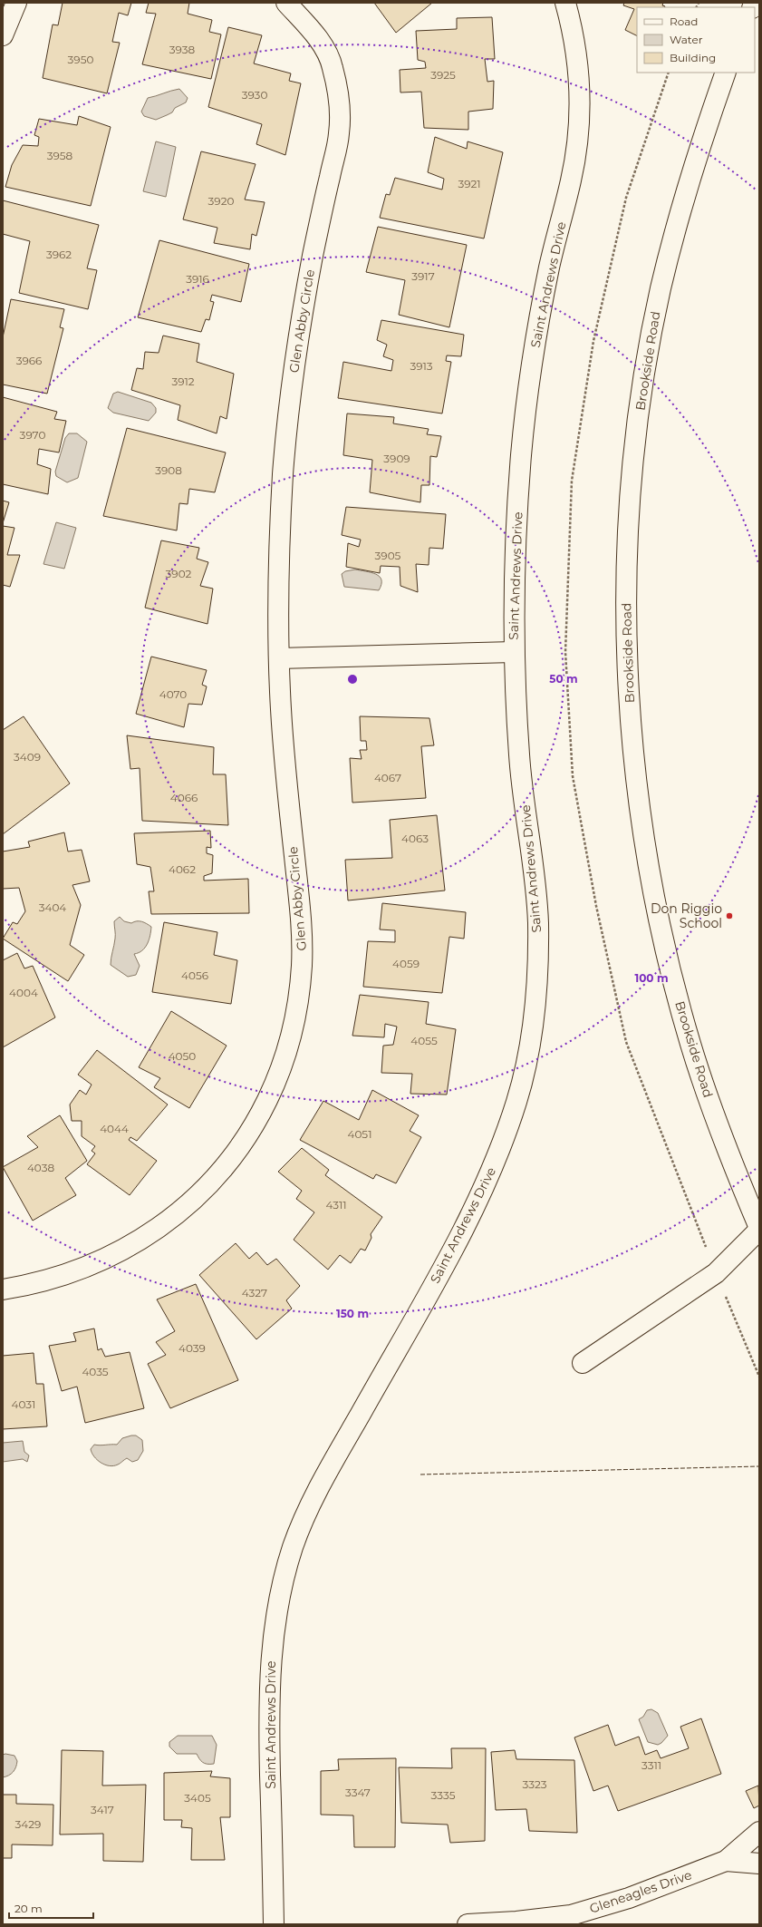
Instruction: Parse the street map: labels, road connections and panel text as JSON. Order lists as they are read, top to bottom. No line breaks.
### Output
{"streets":{"street":["Saint Andrews Drive","Glen Abby Circle","Brookside Road","Gleneagles Drive"]},"places":["Don Riggio School"],"house_numbers":["3938","3950","3925","3930","3958","3921","3920","3962","3917","3916","3966","3913","3912","3970","3909","3908","3905","3902","4070","3409","4067","4066","4063","4062","3404","4059","4056","4004","4055","4050","4044","4051","4038","4311","4327","4039","4035","4031","3311","3323","3347","3335","3405","3417","3429"],"legend":["Road","Water","Building"],"scale_bar":"20 m","rings":["50 m","100 m","150 m"]}
